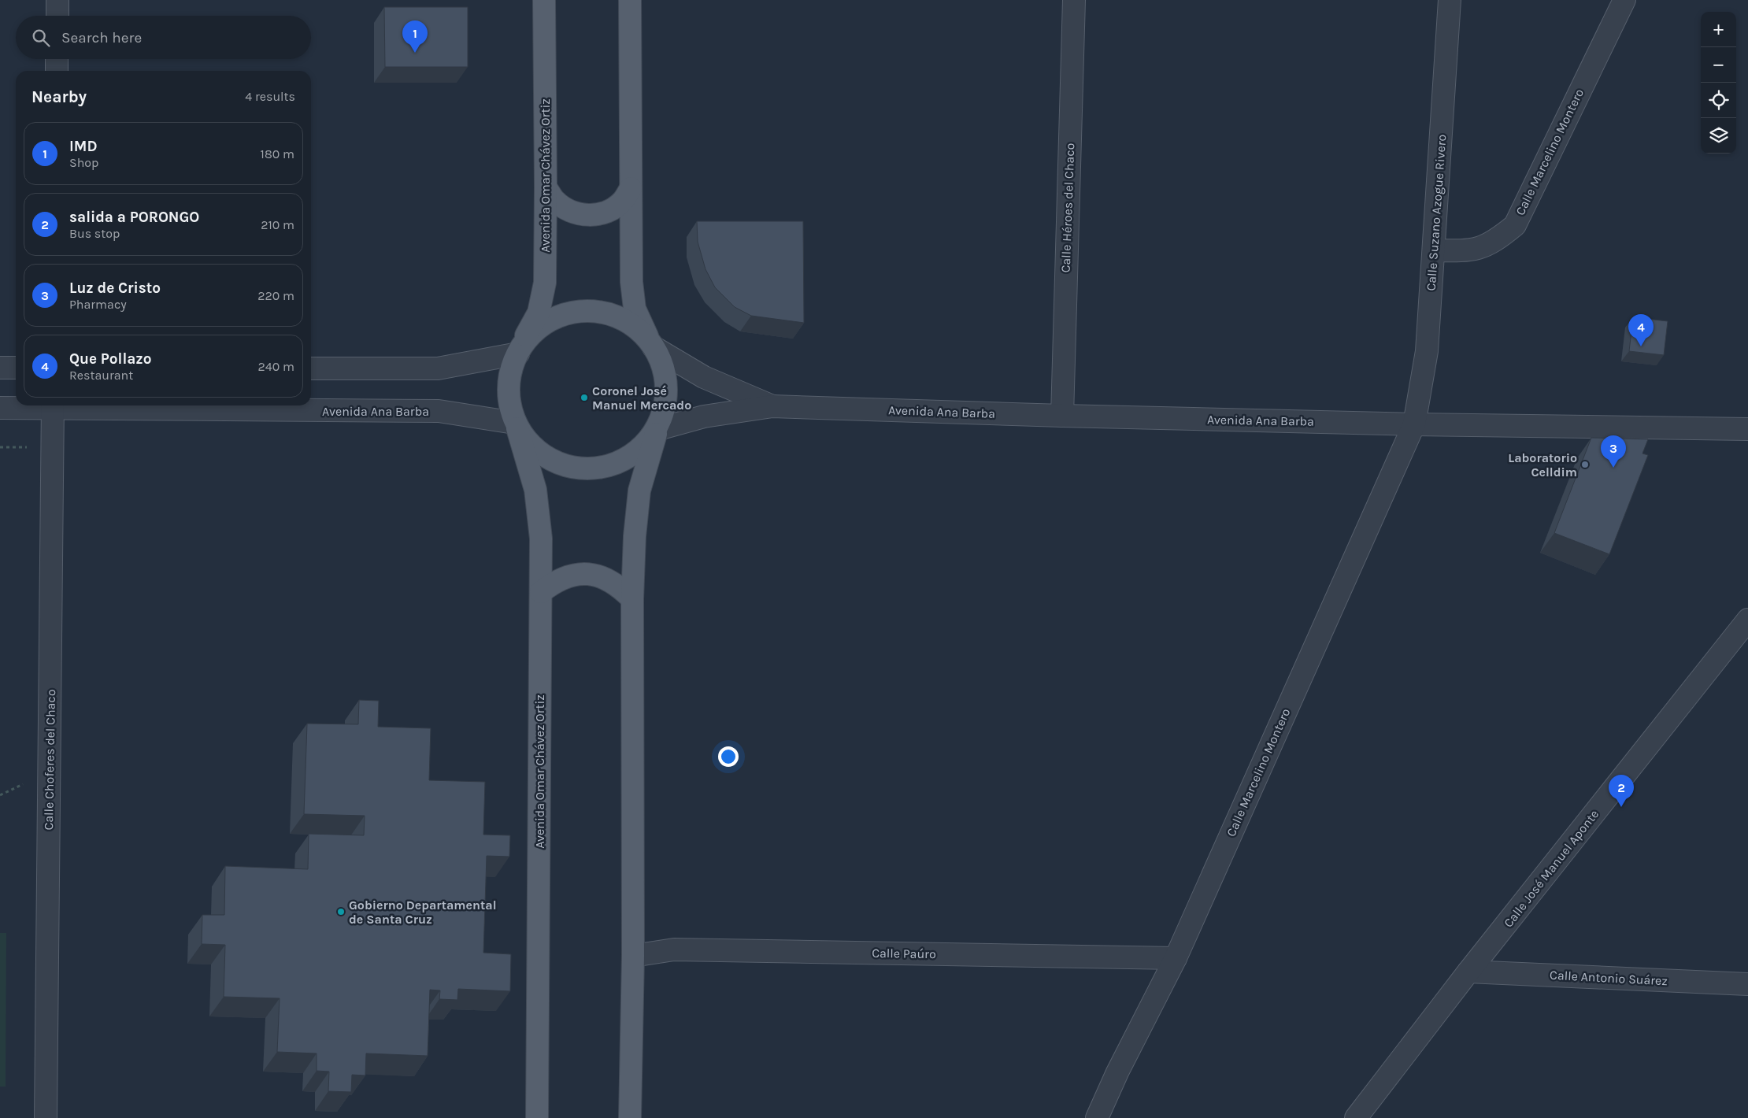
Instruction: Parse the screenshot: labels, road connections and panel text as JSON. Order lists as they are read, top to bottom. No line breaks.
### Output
{"streets":{"main road":["Avenida Omar Chávez Ortiz"],"street":["Calle Marcelino Montero","Calle Héroes del Chaco","Calle Suzano Azogue Rivero","Avenida Ana Barba","Calle Choferes del Chaco","Calle José Manuel Aponte","Calle Paúro","Calle Antonio Suárez"]},"crossings":[["Calle Marcelino Montero","Calle Suzano Azogue Rivero"],["Calle Marcelino Montero","Avenida Ana Barba"],["Calle Marcelino Montero","Calle Paúro"],["Avenida Omar Chávez Ortiz","Avenida Ana Barba"],["Calle Héroes del Chaco","Avenida Ana Barba"],["Calle Suzano Azogue Rivero","Avenida Ana Barba"],["Avenida Ana Barba","Calle Choferes del Chaco"],["Calle José Manuel Aponte","Calle Antonio Suárez"]],"places":["Coronel José Manuel Mercado","Laboratorio Celldim","Gobierno Departamental de Santa Cruz"],"page":{"map_buttons":["+","−"],"search":"Search here","pins":["1","4","3","2"],"heading":["Nearby","4 results"],"list":[{"mark":"1","name":"IMD","note":"Shop","value":"180 m"},{"mark":"2","name":"salida a PORONGO","note":"Bus stop","value":"210 m"},{"mark":"3","name":"Luz de Cristo","note":"Pharmacy","value":"220 m"},{"mark":"4","name":"Que Pollazo","note":"Restaurant","value":"240 m"}]}}
